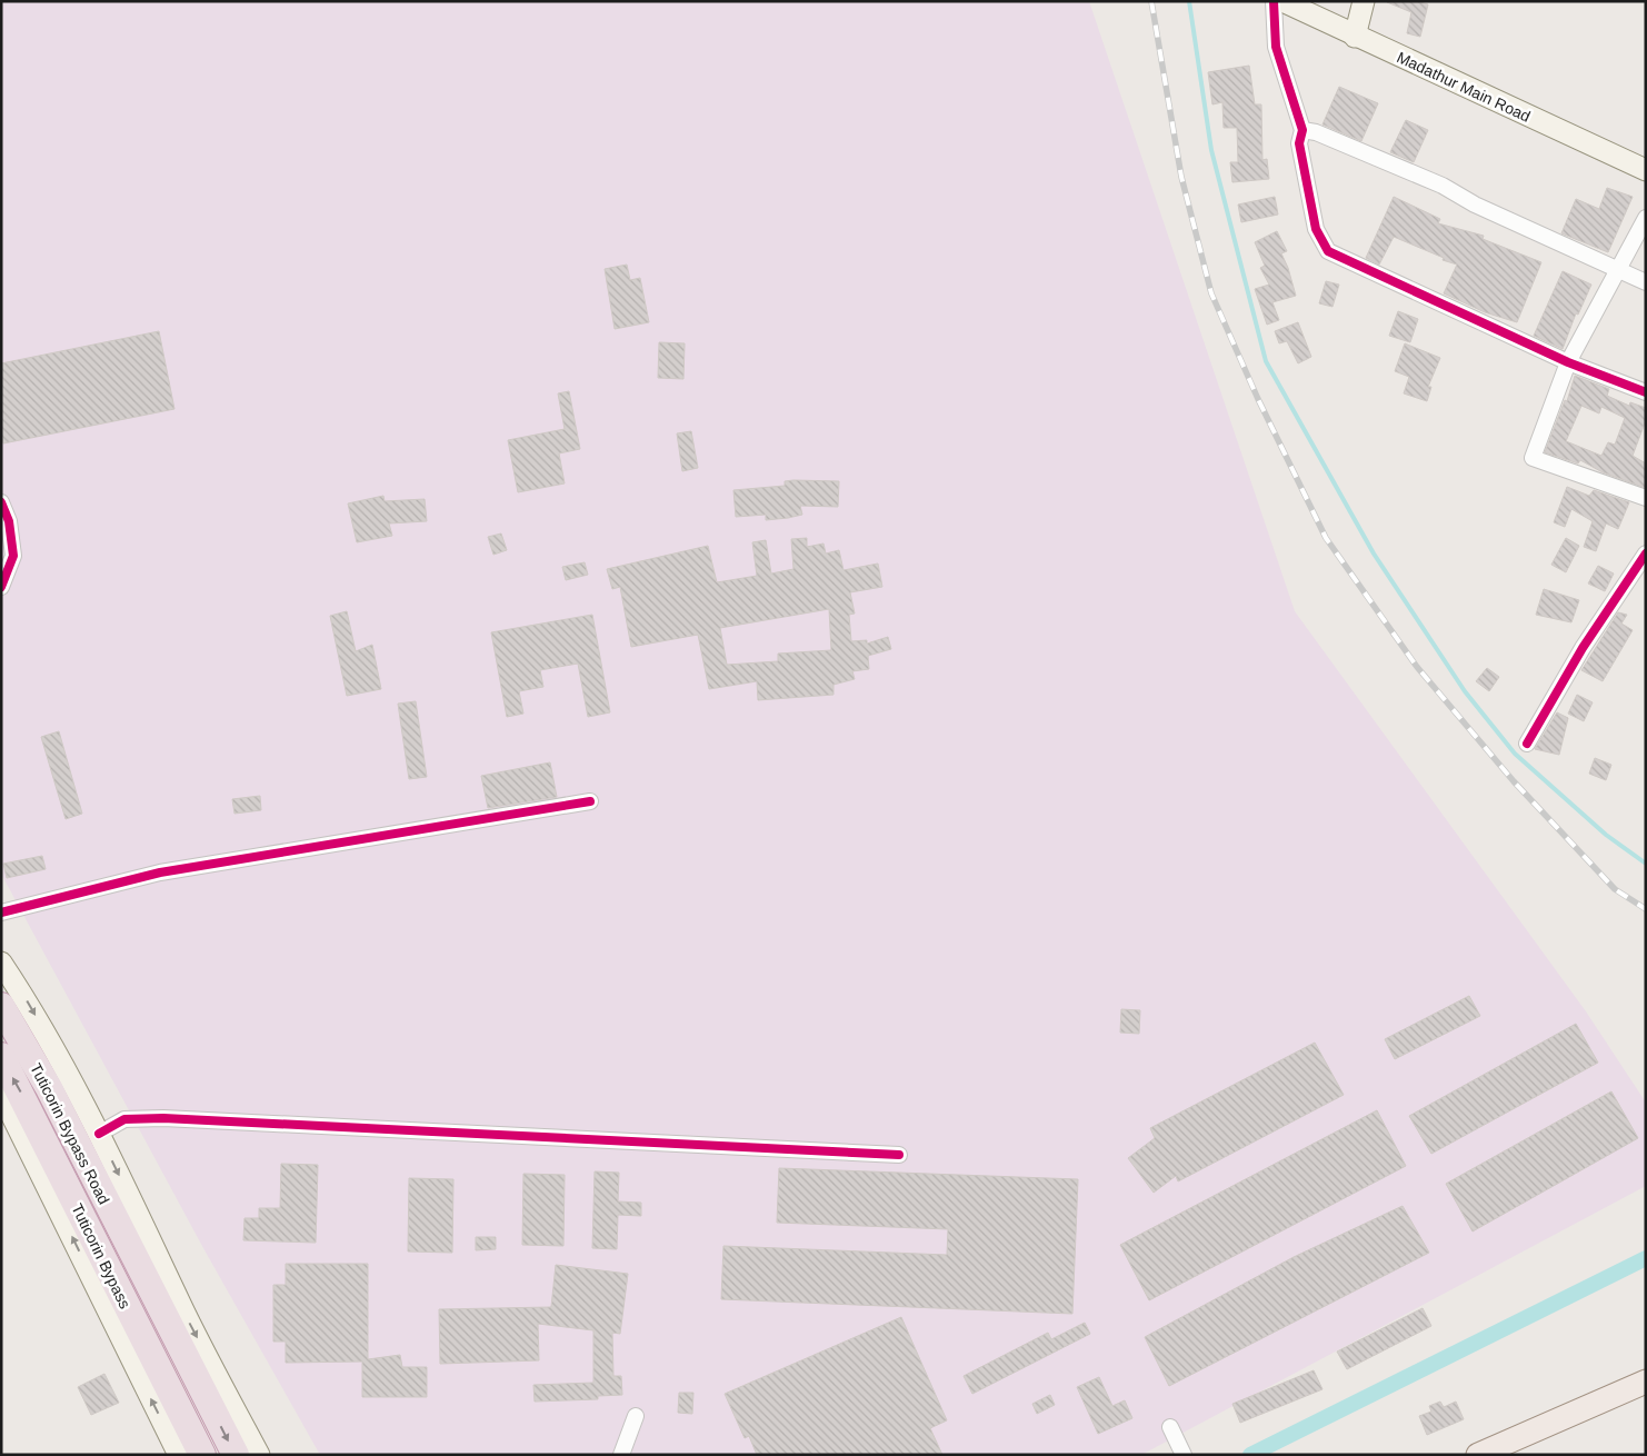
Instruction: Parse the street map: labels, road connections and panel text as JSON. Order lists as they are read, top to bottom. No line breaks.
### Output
{"streets":{"highway":["Tuticorin Bypass Road","Tuticorin Bypass"],"street":["Madathur Main Road"]},"crossings":[["Tuticorin Bypass Road","Tuticorin Bypass"]]}
